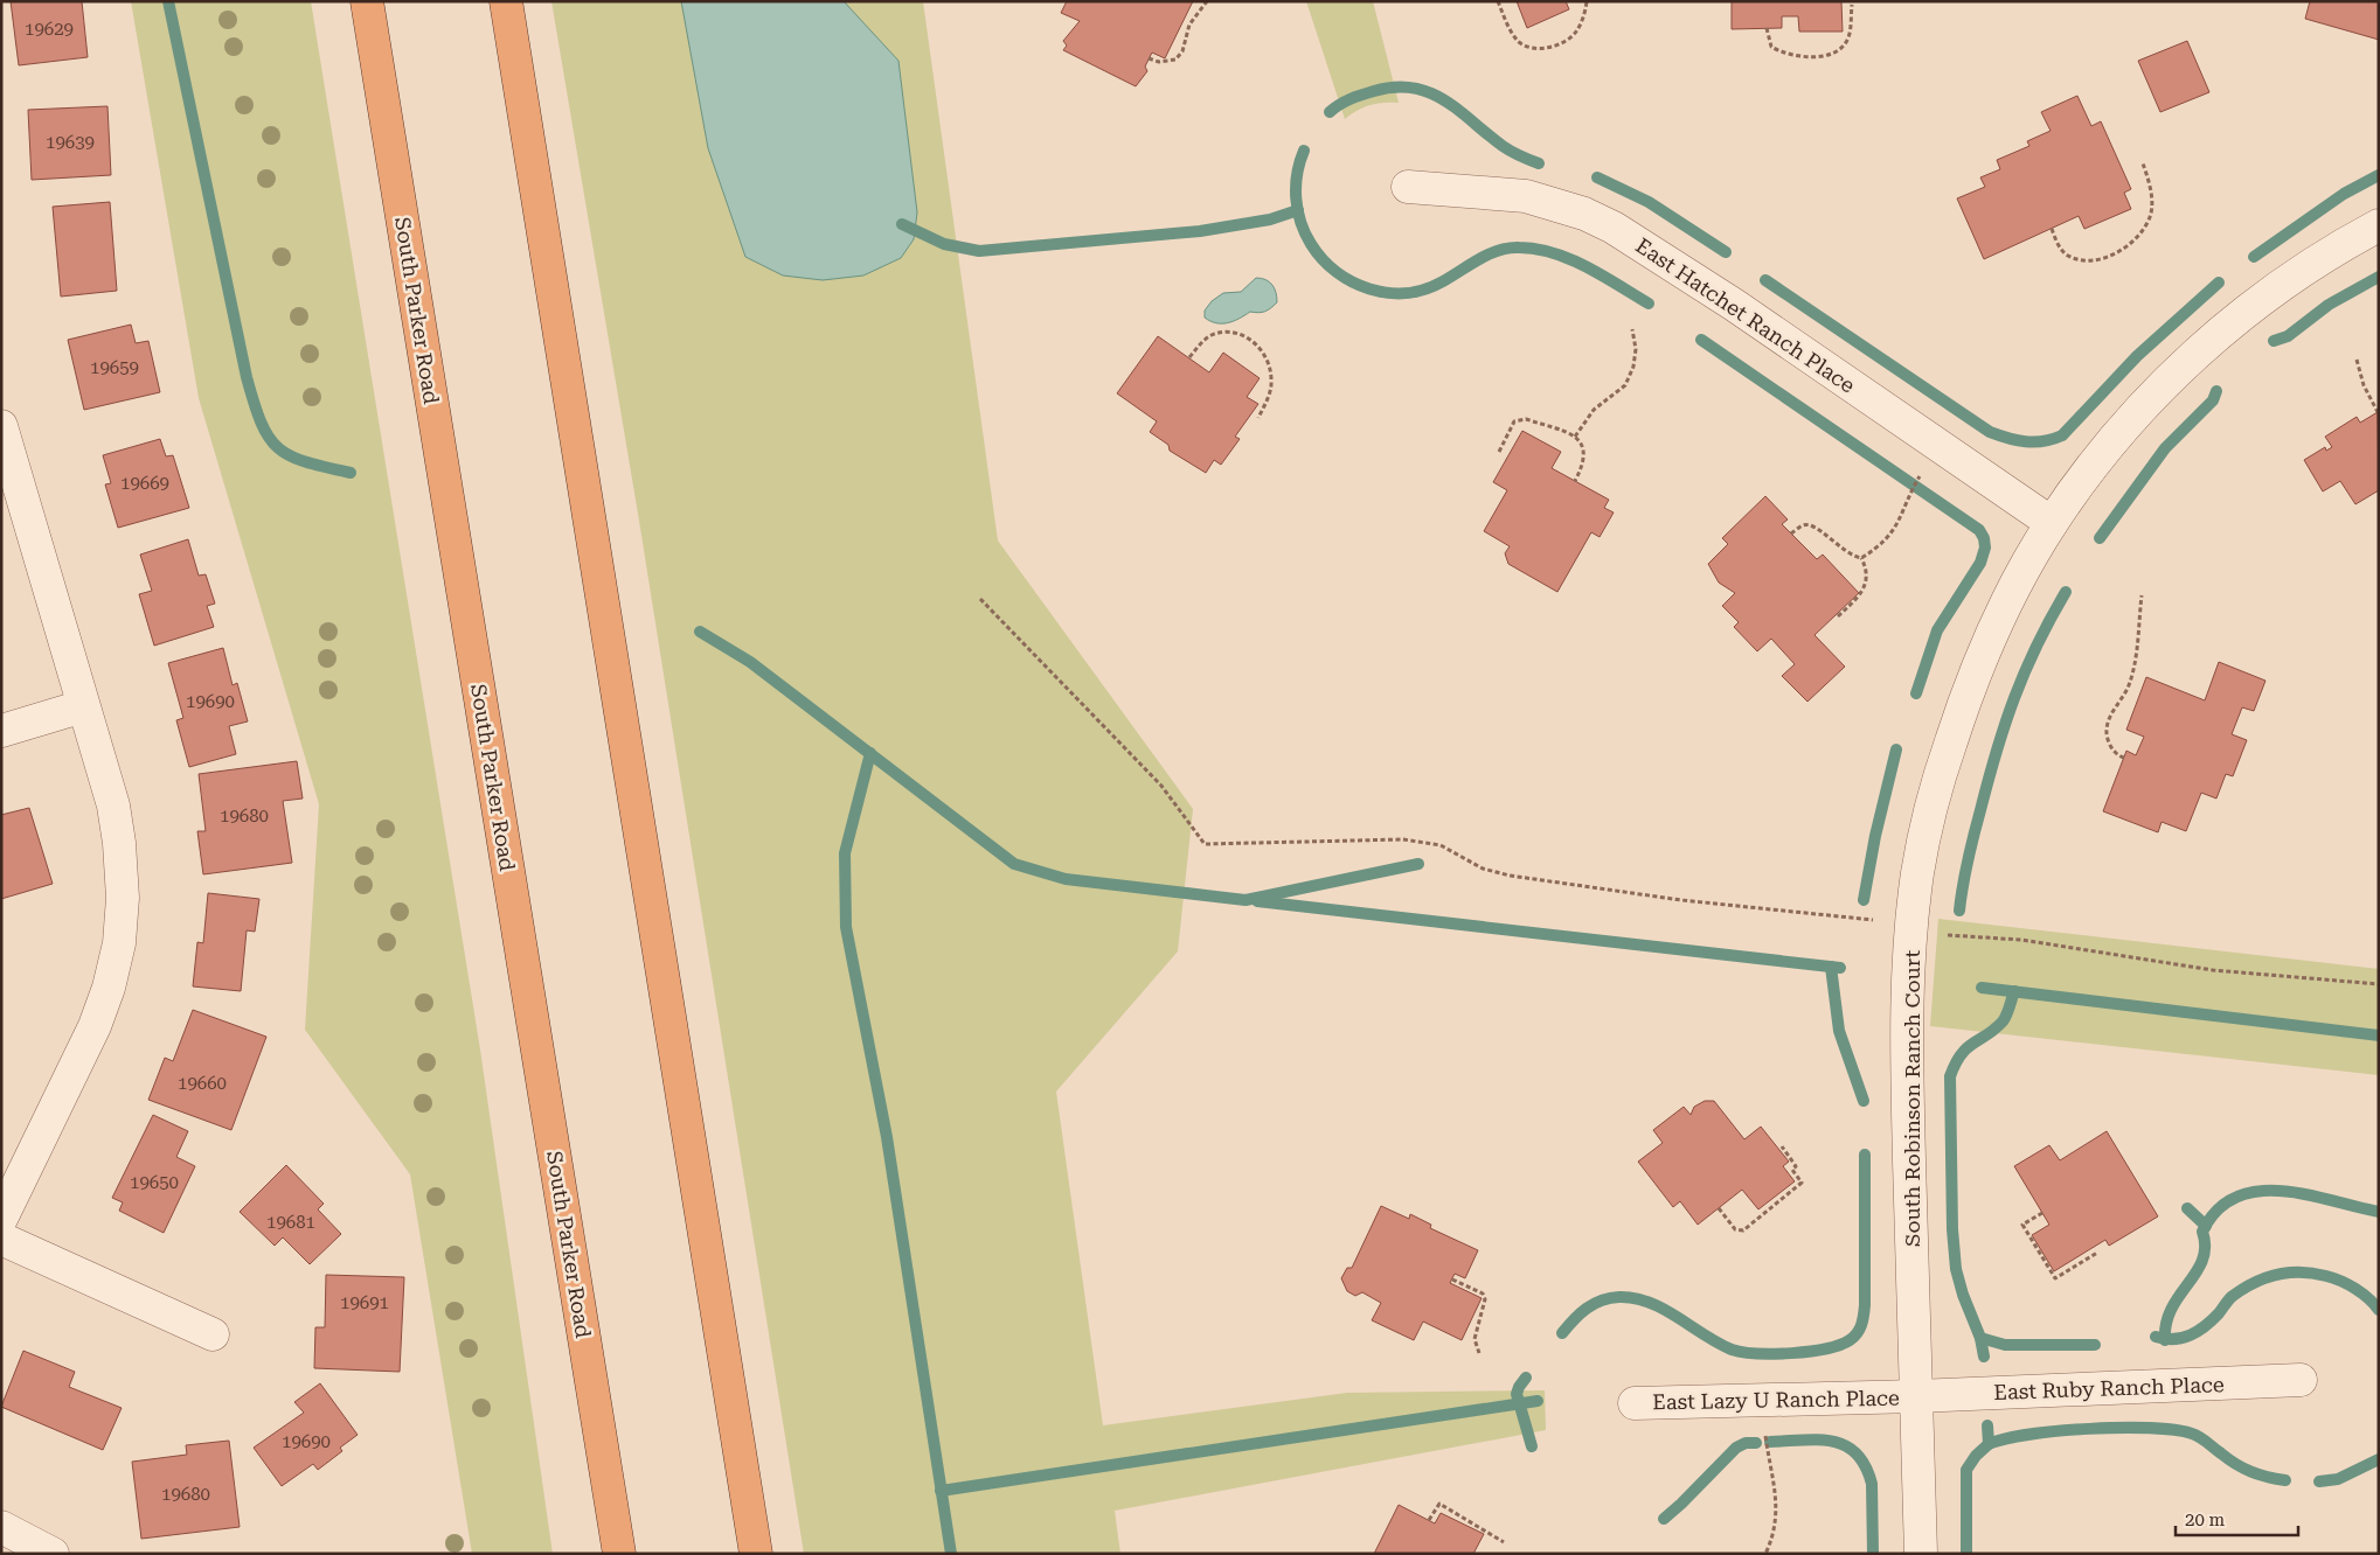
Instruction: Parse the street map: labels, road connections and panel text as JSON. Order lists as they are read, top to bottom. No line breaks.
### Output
{"streets":{"highway":["South Parker Road"],"street":["East Hatchet Ranch Place","South Robinson Ranch Court","East Ruby Ranch Place","East Lazy U Ranch Place"]},"crossings":[["East Hatchet Ranch Place","South Robinson Ranch Court"],["South Robinson Ranch Court","East Ruby Ranch Place"],["South Robinson Ranch Court","East Lazy U Ranch Place"],["East Ruby Ranch Place","East Lazy U Ranch Place"]],"house_numbers":["19629","19639","19659","19669","19690","19680","19660","19650","19681","19691","19690","19680"],"scale_bar":"20 m"}
